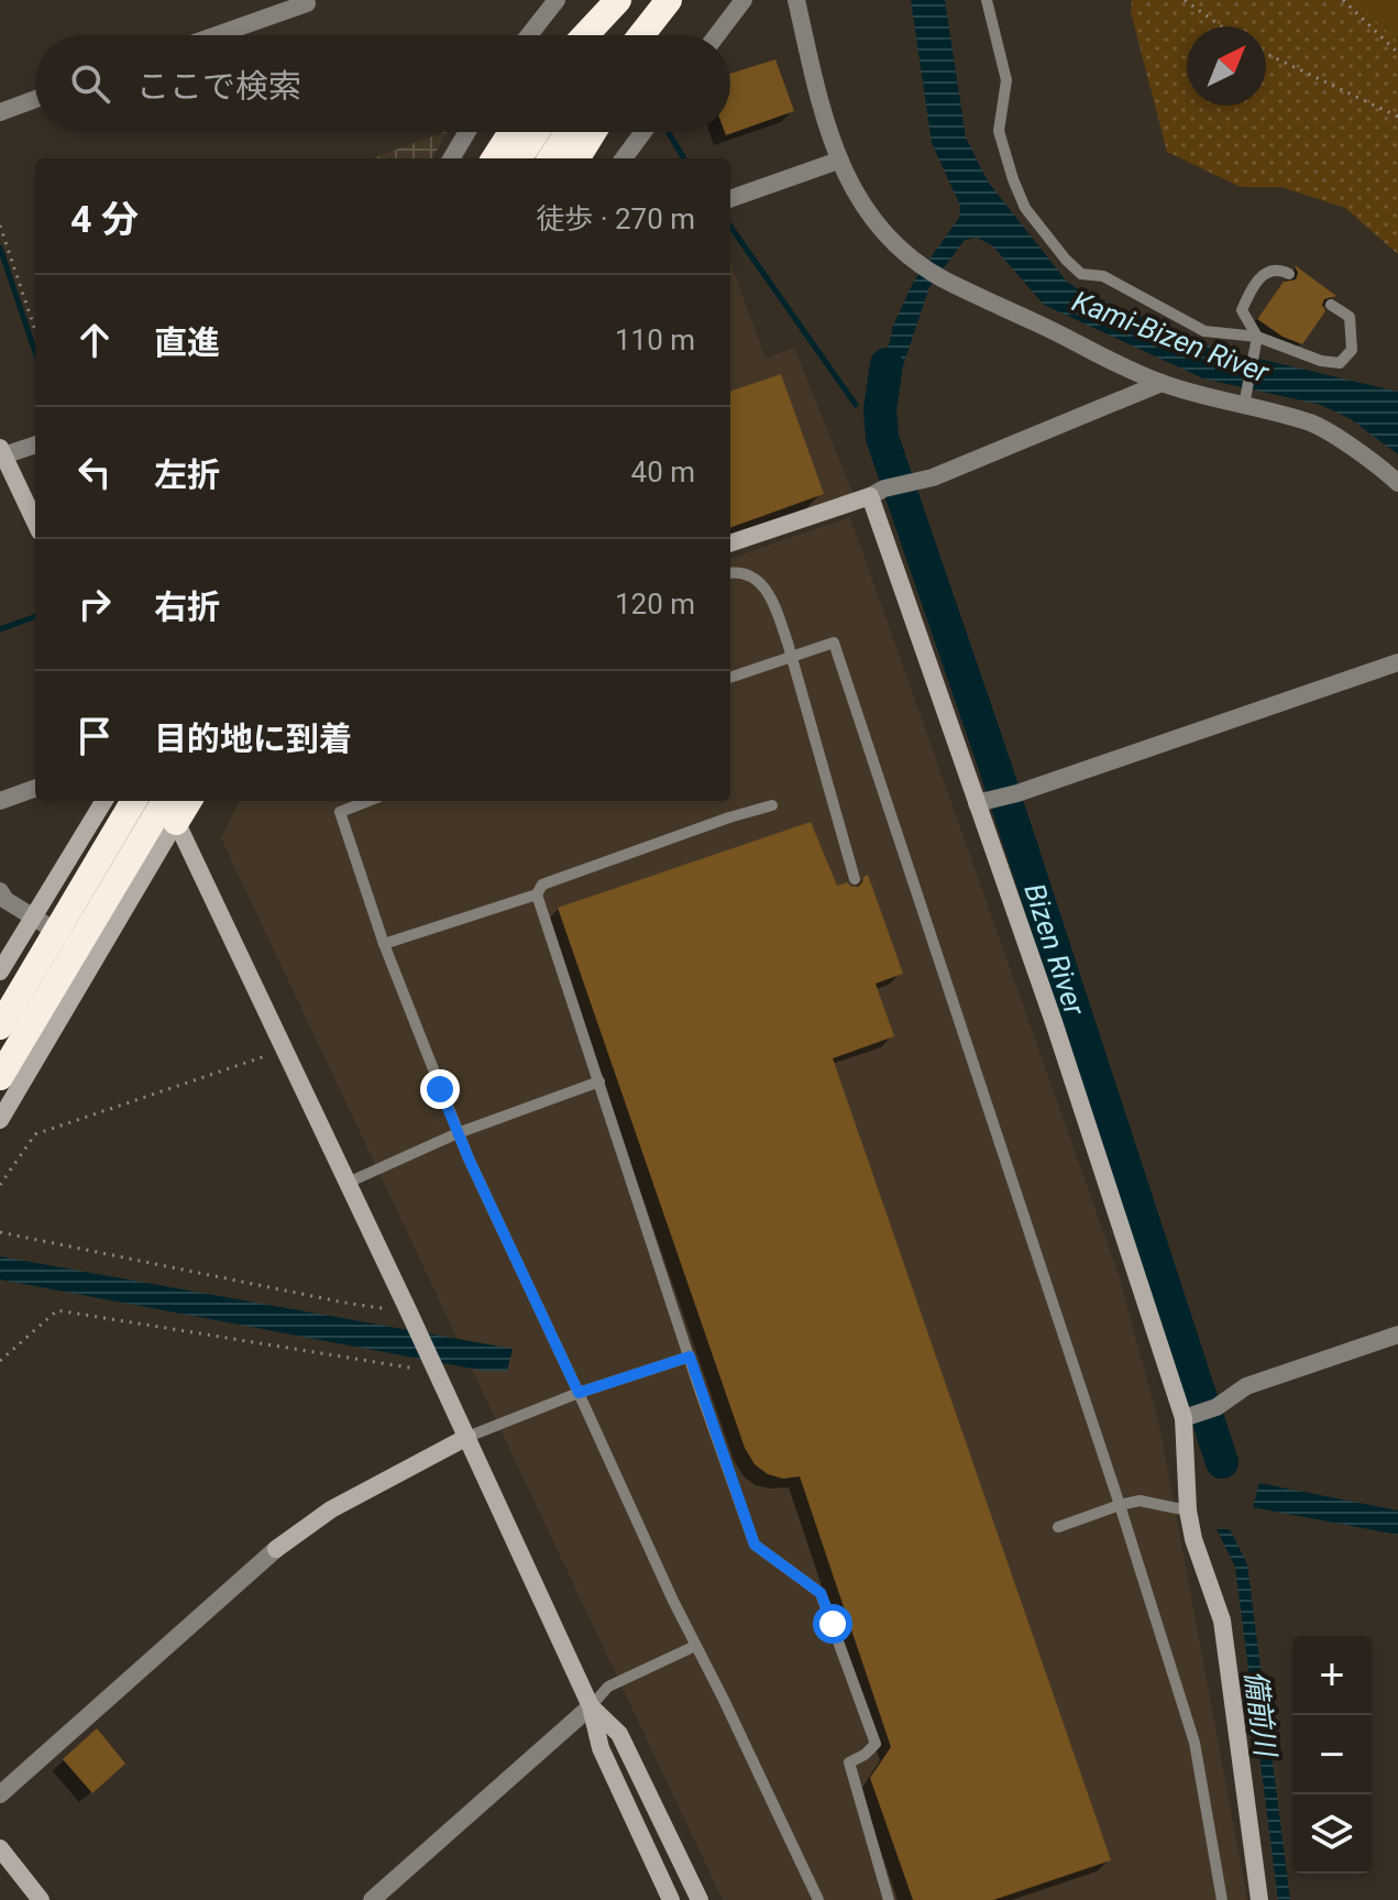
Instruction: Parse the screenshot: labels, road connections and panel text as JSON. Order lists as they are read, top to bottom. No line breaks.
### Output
{"water":["Kami-Bizen River","Bizen River","備前川"],"north":"top right","page":{"search":"ここで検索","heading":["4 分","徒歩 · 270 m"],"list":[["直進","110 m"],["左折","40 m"],["右折","120 m"],"目的地に到着"],"map_buttons":["+","−"]}}
